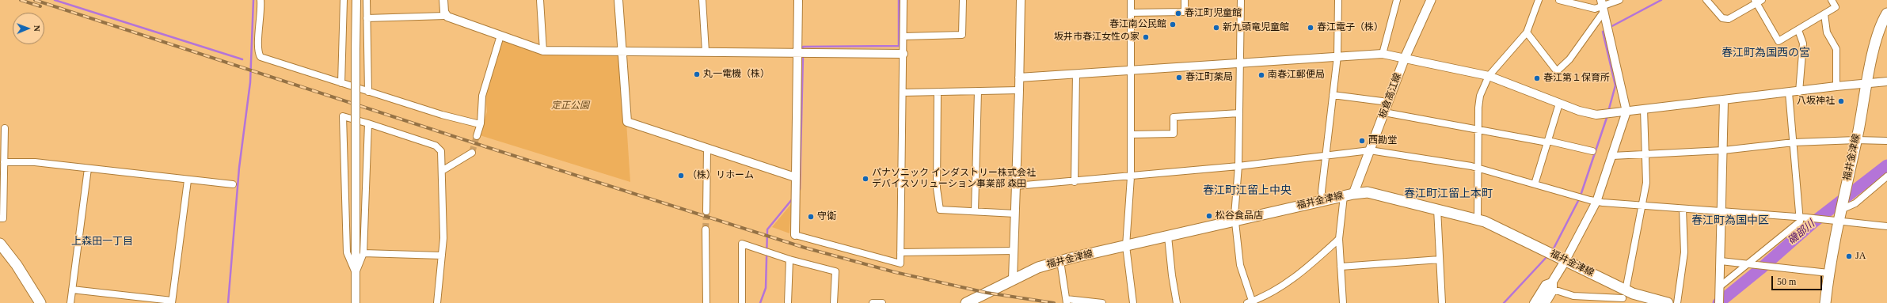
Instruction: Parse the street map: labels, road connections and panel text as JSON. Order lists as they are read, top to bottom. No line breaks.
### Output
{"streets":{"main road":["板倉高江線","福井金津線"]},"crossings":[["板倉高江線","福井金津線"]],"districts":["春江町為国西の宮","春江町江留上中央","春江町江留上本町","春江町為国中区","上森田一丁目"],"water":["磯部川"],"parks":["定正公園"],"places":["春江町児童館","春江南公民館","新九頭竜児童館","春江電子（株）","坂井市春江女性の家","丸一電機（株）","南春江郵便局","春江町薬局","春江第１保育所","八坂神社","西勘堂","（株）リホーム","パナソニック インダストリー株式会社 デバイスソリューション事業部 森田","松谷食品店","守衛","JA"],"scale_bar":"50 m","north":"right"}
